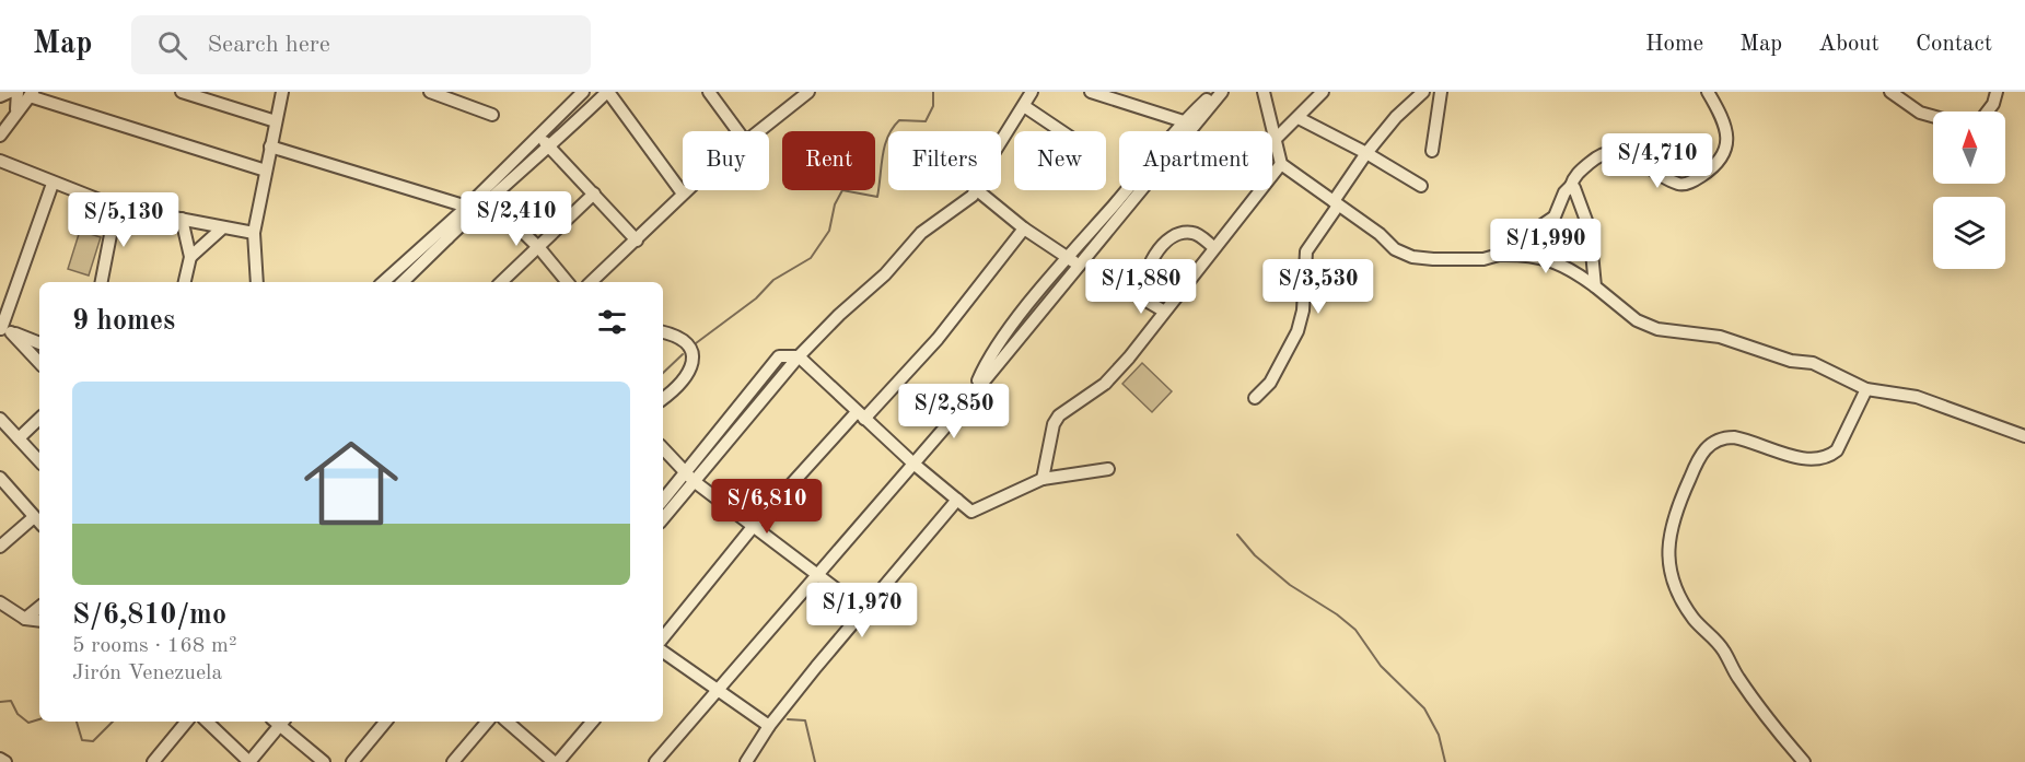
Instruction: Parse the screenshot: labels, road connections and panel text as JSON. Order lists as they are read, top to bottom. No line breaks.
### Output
{"north":"top","page":{"header":"Map","search":"Search here","nav":["Home","Map","About","Contact"],"chip":["Buy","Rent","Filters","New","Apartment"],"price":["S/4,710","S/2,410","S/5,130","S/1,990","S/1,880","S/3,530","S/2,850","S/6,810","S/1,970"],"heading":"9 homes","list":[{"name":"S/6,810/mo","note":"5 rooms · 168 m² · Jirón Venezuela"}]}}
